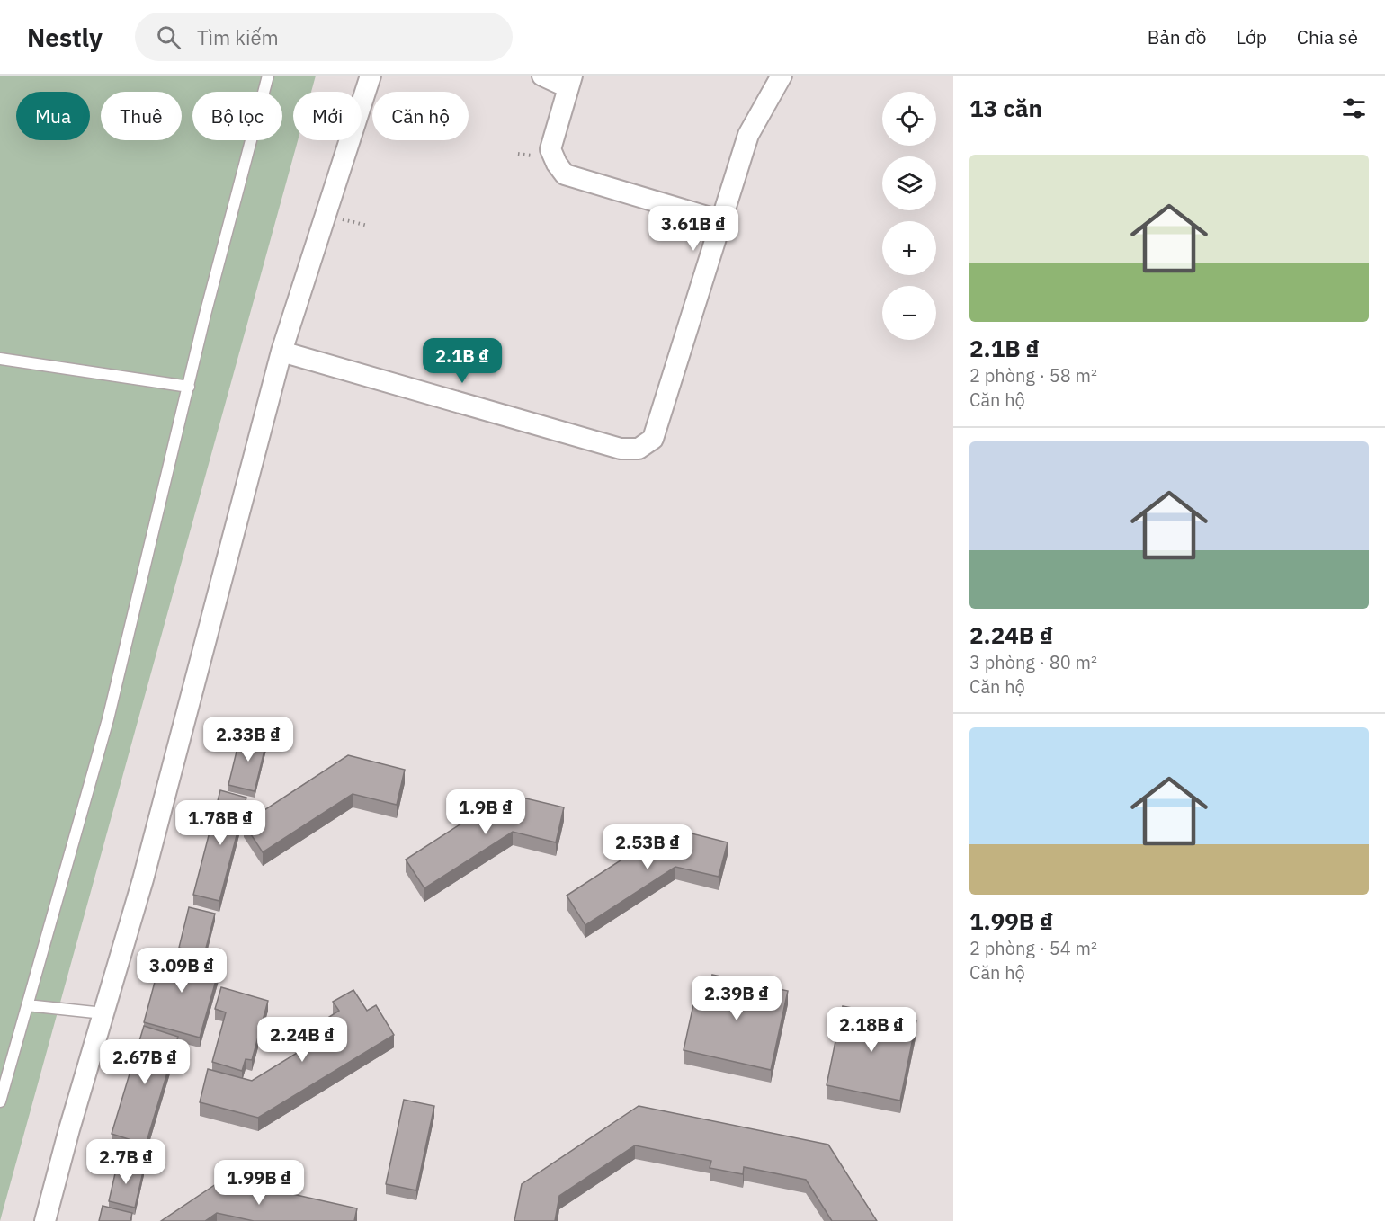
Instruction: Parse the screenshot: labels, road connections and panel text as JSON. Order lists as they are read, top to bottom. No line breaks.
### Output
{"page":{"header":"Nestly","search":"Tìm kiếm","nav":["Bản đồ","Lớp","Chia sẻ"],"heading":"13 căn","map_buttons":["+","−"],"chip":["Mua","Thuê","Bộ lọc","Mới","Căn hộ"],"list":[{"name":"2.1B ₫","note":"2 phòng · 58 m² · Căn hộ"},{"name":"2.24B ₫","note":"3 phòng · 80 m² · Căn hộ"},{"name":"1.99B ₫","note":"2 phòng · 54 m² · Căn hộ"}],"price":["3.61B ₫","2.1B ₫","2.33B ₫","1.9B ₫","1.78B ₫","2.53B ₫","3.09B ₫","2.39B ₫","2.18B ₫","2.24B ₫","2.67B ₫","2.7B ₫","1.99B ₫"]}}
